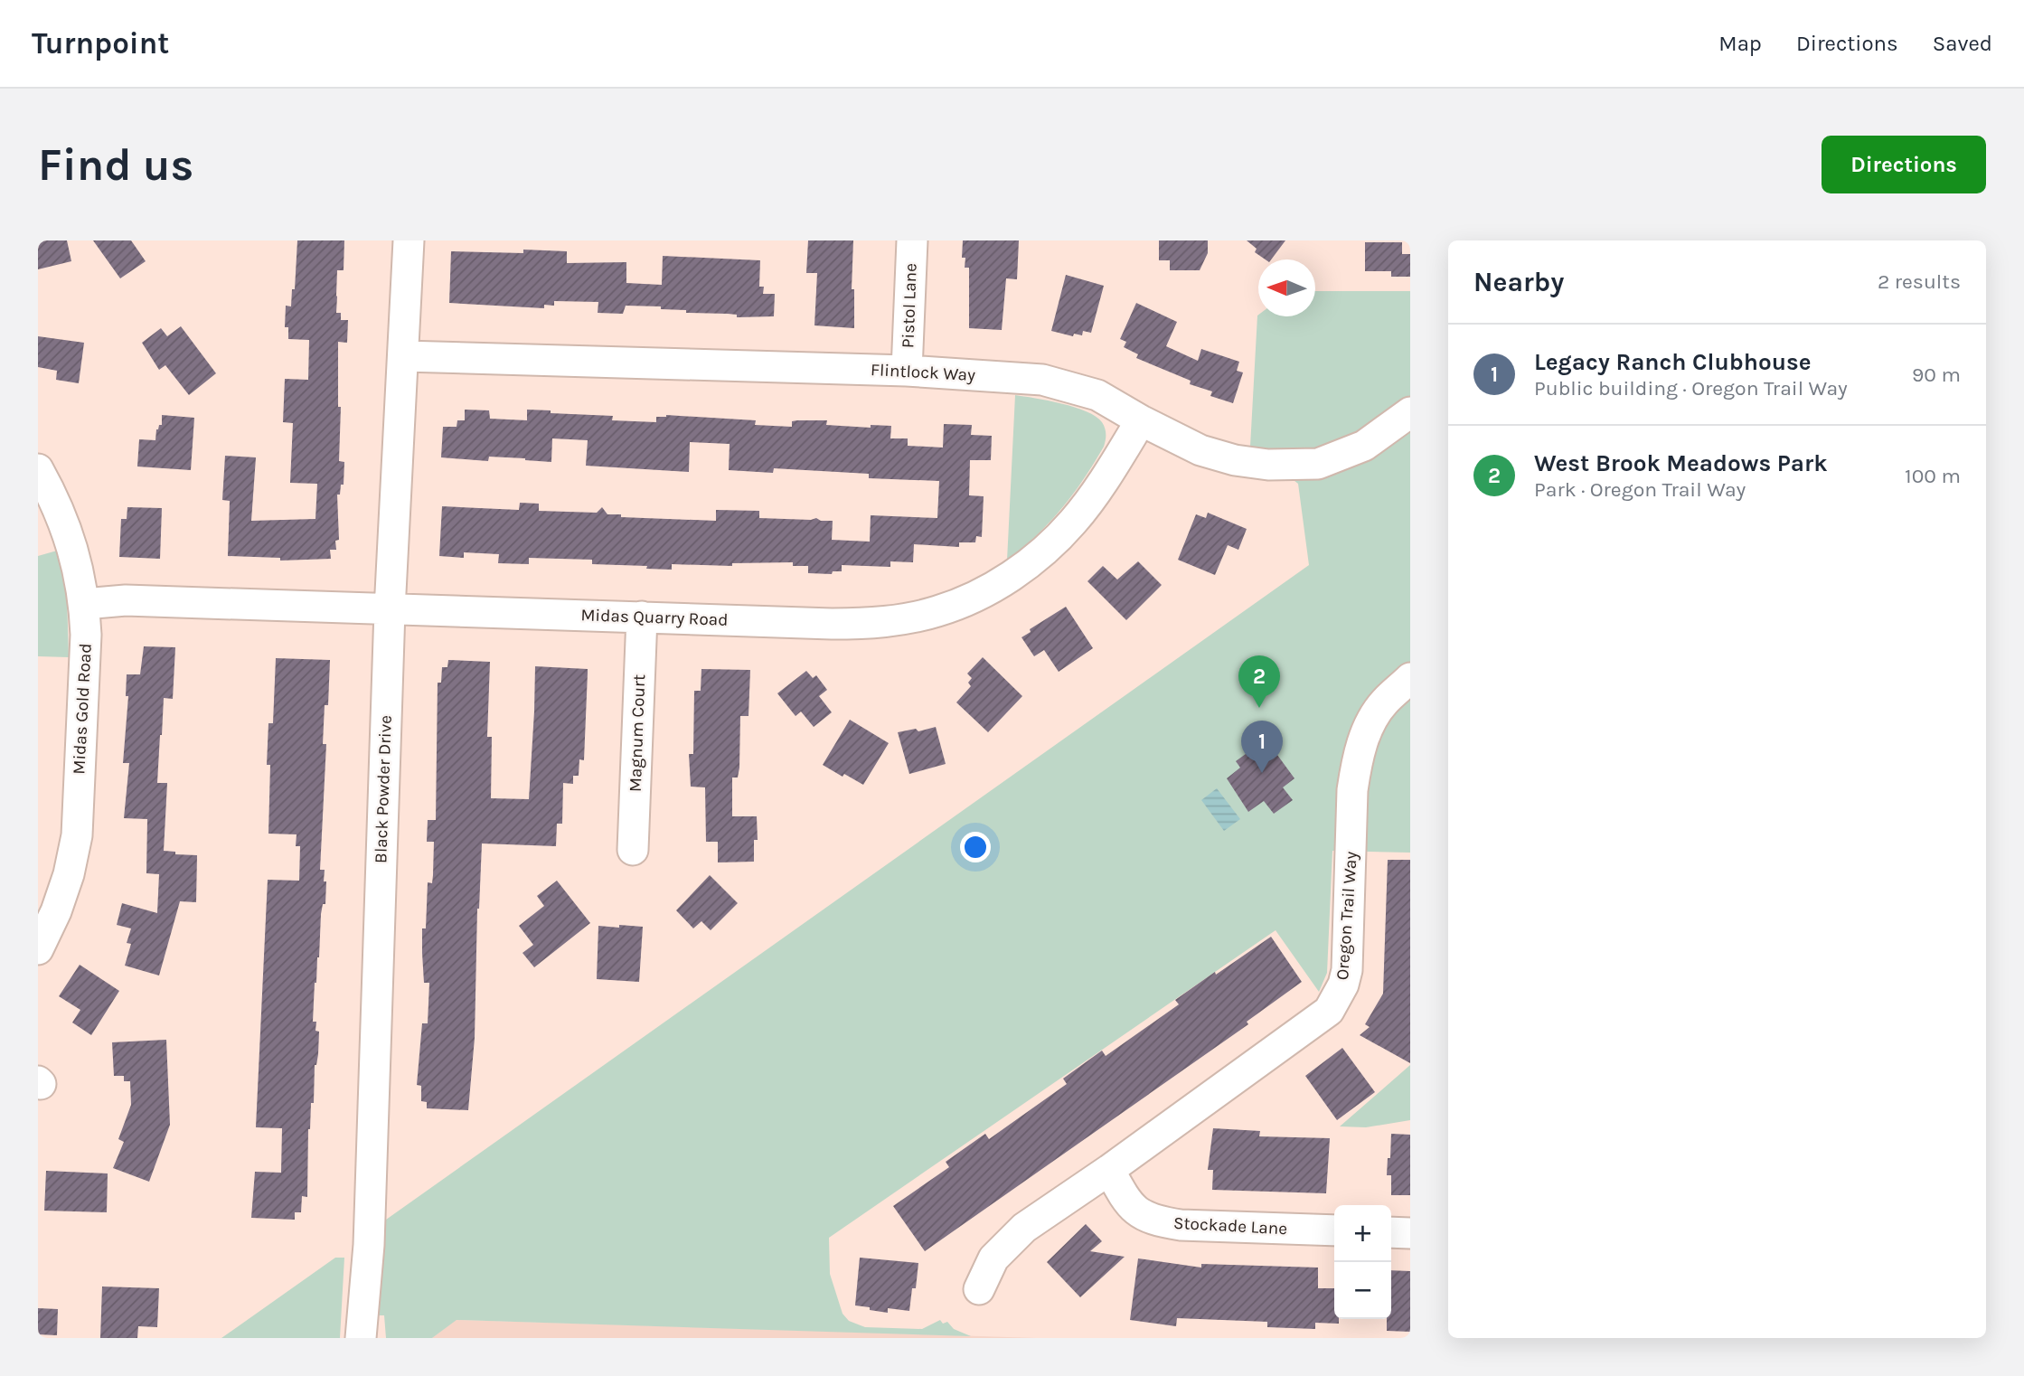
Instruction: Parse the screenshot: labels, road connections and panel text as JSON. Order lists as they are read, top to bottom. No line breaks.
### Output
{"streets":{"street":["Pistol Lane","Flintlock Way","Midas Quarry Road","Midas Gold Road","Magnum Court","Black Powder Drive","Oregon Trail Way","Stockade Lane"]},"crossings":[["Pistol Lane","Flintlock Way"],["Flintlock Way","Midas Quarry Road"],["Flintlock Way","Black Powder Drive"],["Midas Quarry Road","Midas Gold Road"],["Midas Quarry Road","Magnum Court"],["Midas Quarry Road","Black Powder Drive"],["Oregon Trail Way","Stockade Lane"]],"north":"left","page":{"header":"Turnpoint","nav":["Map","Directions","Saved"],"buttons":"Directions","title":"Find us","heading":["Nearby","2 results"],"list":[{"mark":"1","name":"Legacy Ranch Clubhouse","note":"Public building · Oregon Trail Way","value":"90 m"},{"mark":"2","name":"West Brook Meadows Park","note":"Park · Oregon Trail Way","value":"100 m"}],"pins":["2","1"],"map_buttons":["+","−"]}}
